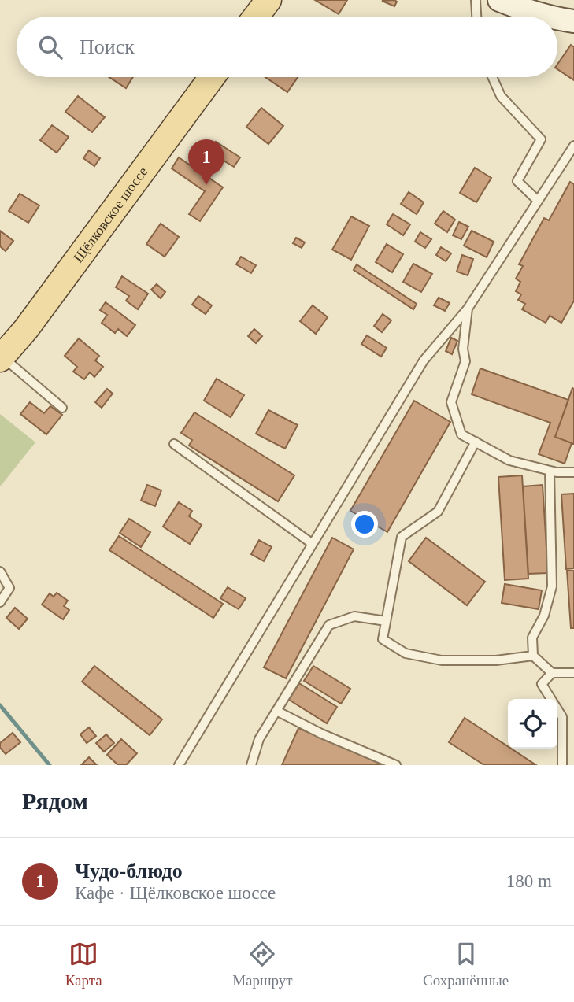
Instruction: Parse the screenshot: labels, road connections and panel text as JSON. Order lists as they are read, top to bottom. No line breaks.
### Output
{"streets":{"main road":["Щёлковское шоссе"]},"page":{"search":"Поиск","pins":"1","heading":"Рядом","list":[{"mark":"1","name":"Чудо-блюдо","note":"Кафе · Щёлковское шоссе","value":"180 m"}],"nav":["Карта","Маршрут","Сохранённые"]}}
